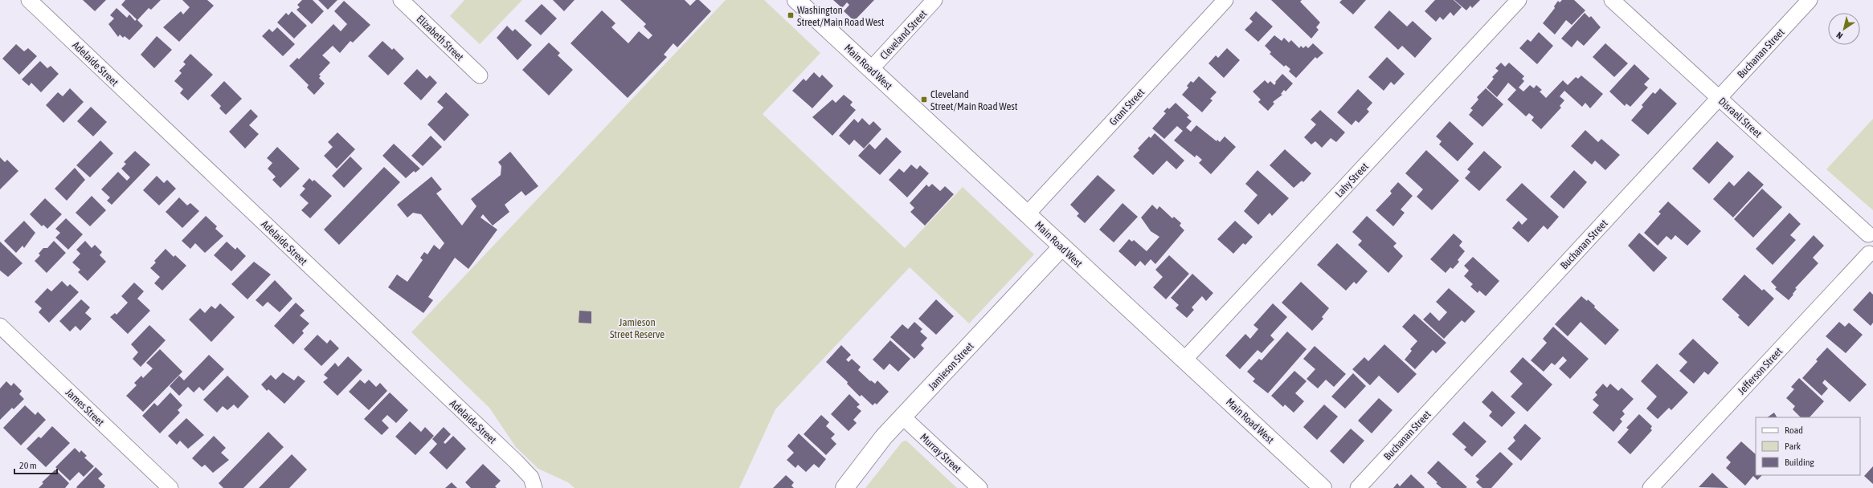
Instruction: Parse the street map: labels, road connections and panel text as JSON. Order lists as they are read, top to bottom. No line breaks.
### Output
{"streets":{"main road":["Main Road West","Jamieson Street"],"street":["Cleveland Street","Elizabeth Street","Buchanan Street","Adelaide Street","Grant Street","Disraeli Street","Lahy Street","Jefferson Street","James Street","Murray Street"]},"crossings":[["Cleveland Street","Main Road West"],["Buchanan Street","Disraeli Street"],["Main Road West","Grant Street"],["Main Road West","Lahy Street"],["Main Road West","Jamieson Street"],["Jamieson Street","Murray Street"]],"parks":["Jamieson Street Reserve"],"places":{"transit":["Washington Street/Main Road West","Cleveland Street/Main Road West"]},"legend":["Road","Park","Building"],"scale_bar":"20 m","north":"bottom left"}
